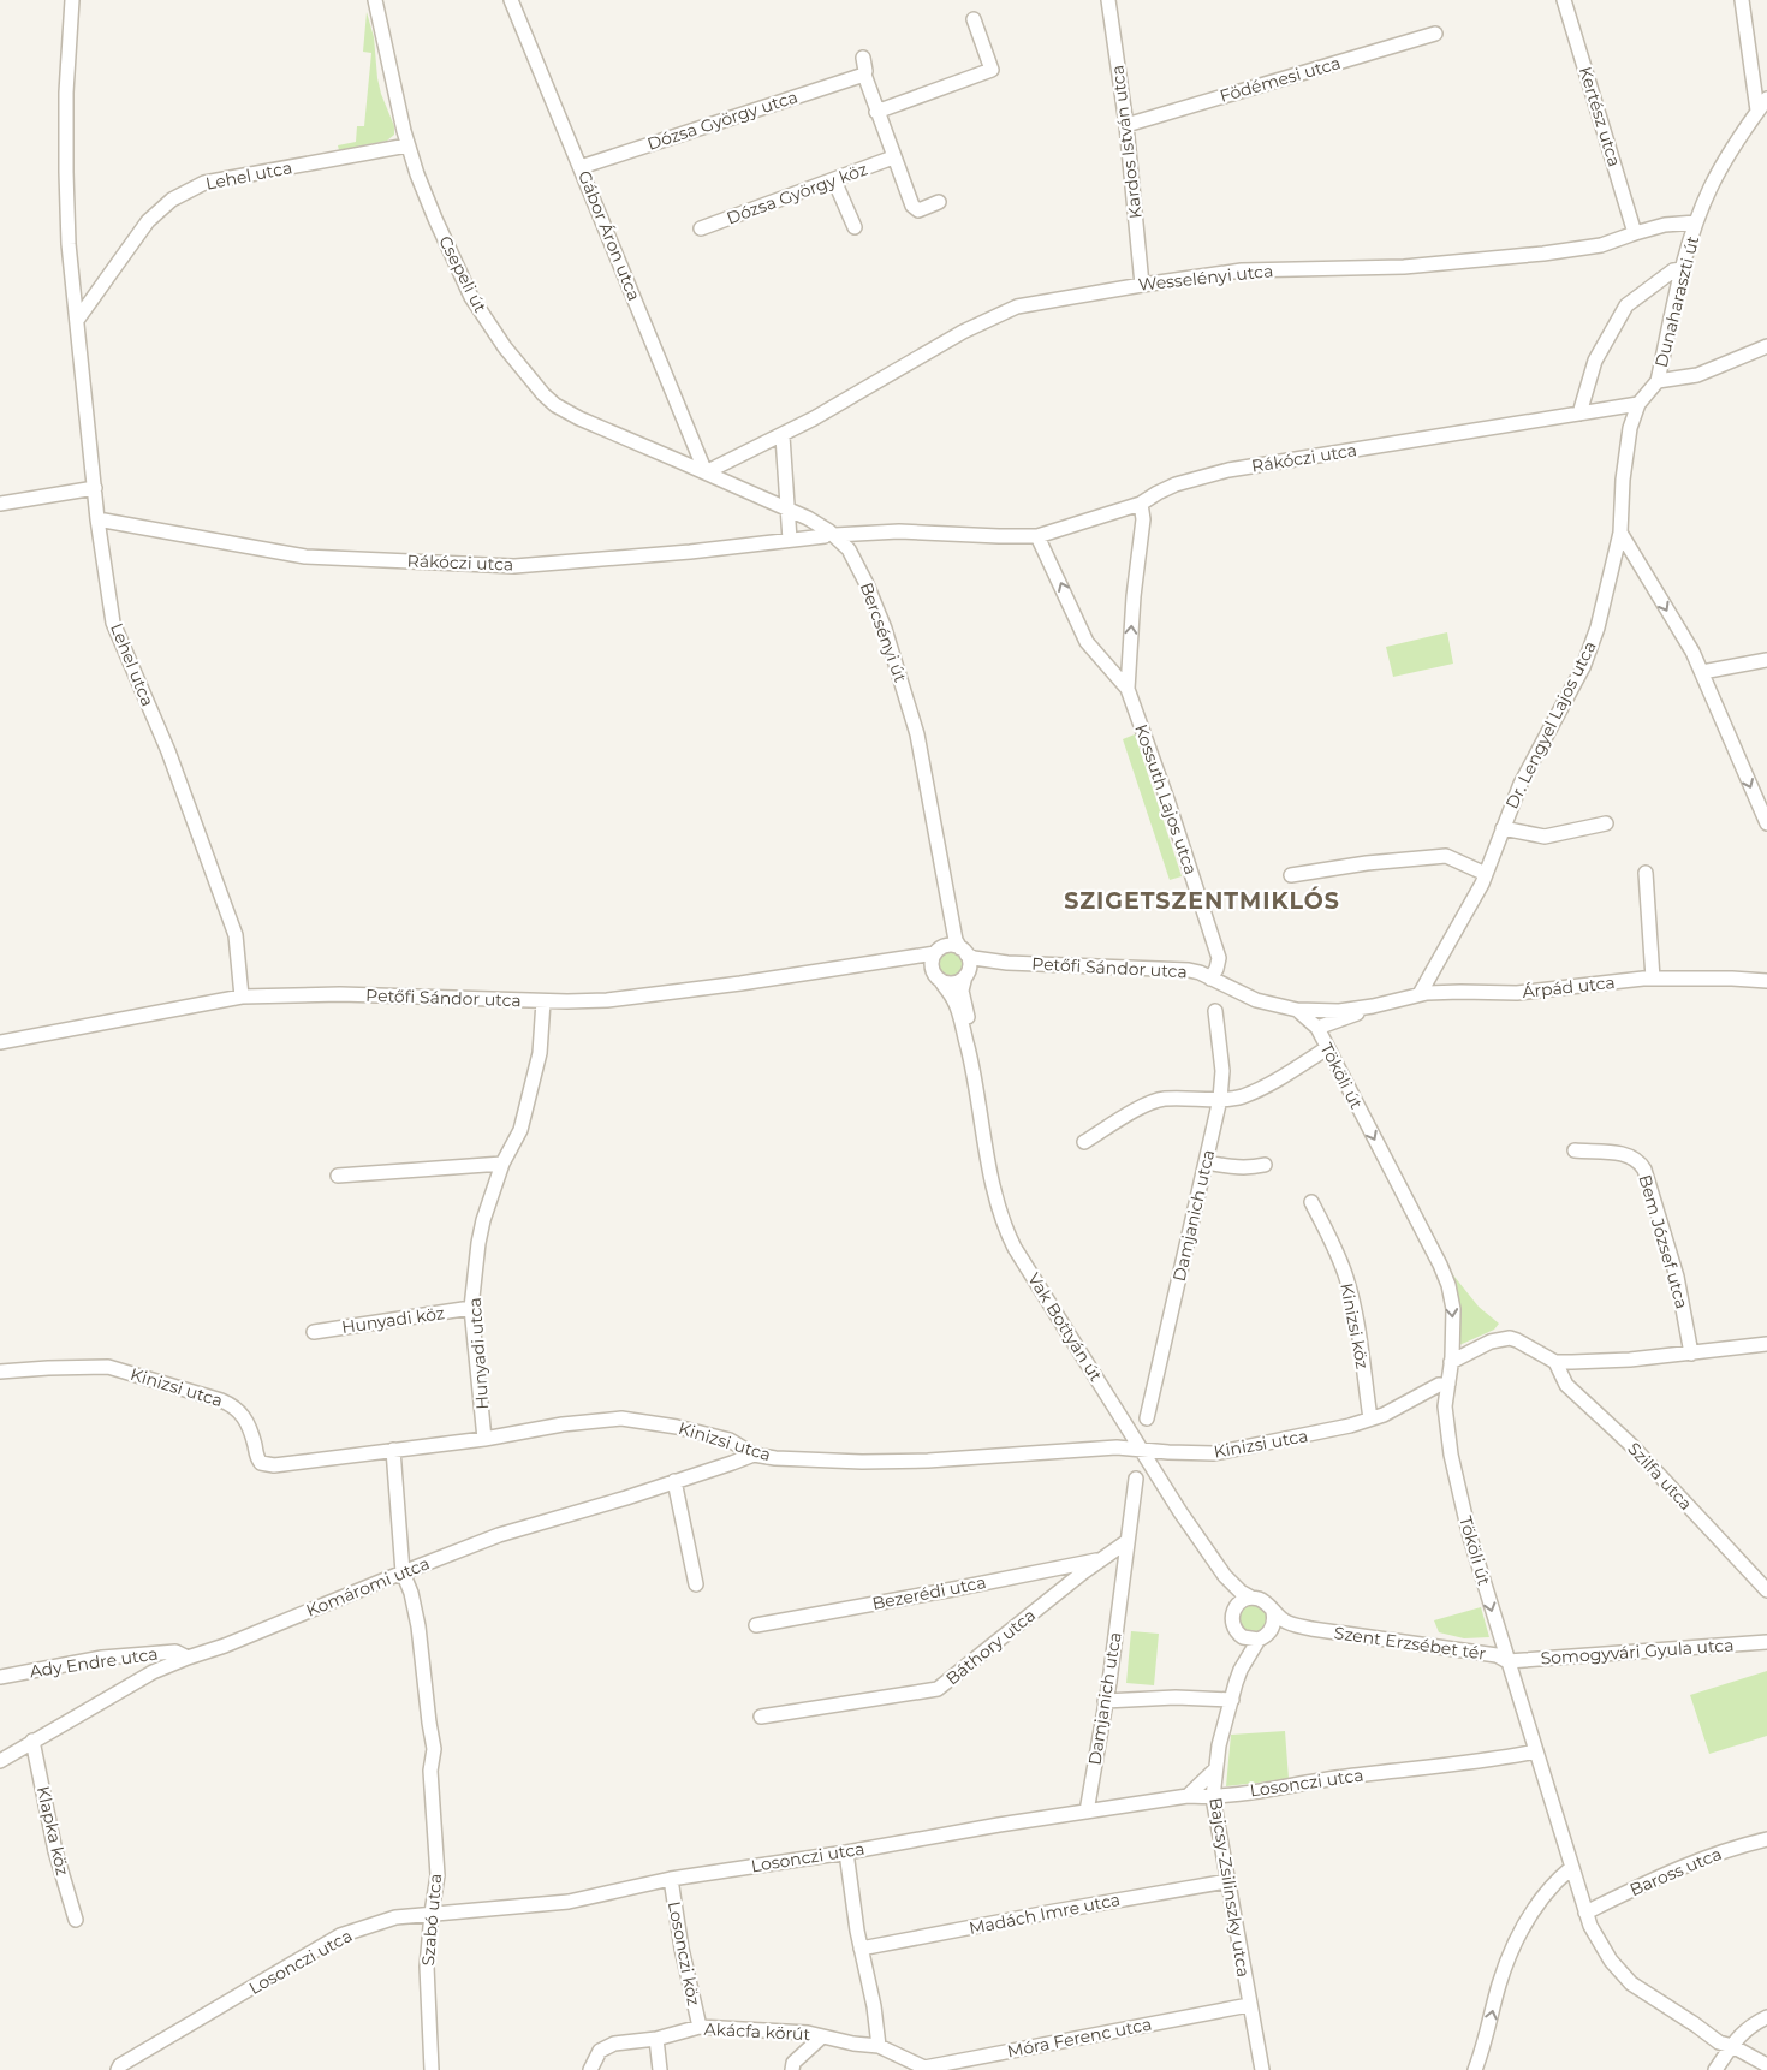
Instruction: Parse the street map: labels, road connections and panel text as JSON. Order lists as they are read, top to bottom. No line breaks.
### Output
{"streets":{"street":["Födémesi utca","Kertész utca","Dózsa György utca","Kardos István utca","Lehel utca","Dózsa György köz","Gábor Áron utca","Csepeli út","Wesselényi utca","Dunaharaszti út","Rákóczi utca","Bercsényi út","Dr. Lengyel Lajos utca","Kossuth Lajos utca","Petőfi Sándor utca","Árpád utca","Tököli út","Damjanich utca","Bem József utca","Hunyadi köz","Kinizsi köz","Vak Bottyán út","Hunyadi utca","Kinizsi utca","Szilfa utca","Komáromi utca","Bezerédi utca","Szent Erzsébet tér","Báthory utca","Somogyvári Gyula utca","Ady Endre utca","Losonczi utca","Klapka köz","Baross utca","Bajcsy-Zsilinszky utca","Madách Imre utca","Szabó utca","Losonczi köz","Akácfa körút","Móra Ferenc utca"]},"crossings":[["Födémesi utca","Kardos István utca"],["Kertész utca","Wesselényi utca"],["Dózsa György utca","Gábor Áron utca"],["Kardos István utca","Wesselényi utca"],["Lehel utca","Csepeli út"],["Lehel utca","Rákóczi utca"],["Lehel utca","Petőfi Sándor utca"],["Gábor Áron utca","Csepeli út"],["Gábor Áron utca","Wesselényi utca"],["Gábor Áron utca","Bercsényi út"],["Csepeli út","Wesselényi utca"],["Csepeli út","Bercsényi út"],["Wesselényi utca","Dunaharaszti út"],["Wesselényi utca","Bercsényi út"],["Rákóczi utca","Bercsényi út"],["Rákóczi utca","Dr. Lengyel Lajos utca"],["Rákóczi utca","Kossuth Lajos utca"],["Bercsényi út","Petőfi Sándor utca"],["Bercsényi út","Vak Bottyán út"],["Dr. Lengyel Lajos utca","Árpád utca"],["Kossuth Lajos utca","Petőfi Sándor utca"],["Kossuth Lajos utca","Árpád utca"],["Petőfi Sándor utca","Árpád utca"],["Petőfi Sándor utca","Vak Bottyán út"],["Petőfi Sándor utca","Hunyadi utca"],["Árpád utca","Tököli út"],["Tököli út","Kinizsi utca"],["Tököli út","Szent Erzsébet tér"],["Tököli út","Somogyvári Gyula utca"],["Tököli út","Losonczi utca"],["Tököli út","Baross utca"],["Damjanich utca","Báthory utca"],["Damjanich utca","Losonczi utca"],["Hunyadi köz","Hunyadi utca"],["Kinizsi köz","Kinizsi utca"],["Vak Bottyán út","Kinizsi utca"],["Vak Bottyán út","Szent Erzsébet tér"],["Vak Bottyán út","Bajcsy-Zsilinszky utca"],["Hunyadi utca","Kinizsi utca"],["Kinizsi utca","Komáromi utca"],["Kinizsi utca","Szabó utca"],["Komáromi utca","Ady Endre utca"],["Komáromi utca","Klapka köz"],["Komáromi utca","Szabó utca"],["Bezerédi utca","Báthory utca"],["Szent Erzsébet tér","Somogyvári Gyula utca"],["Szent Erzsébet tér","Bajcsy-Zsilinszky utca"],["Losonczi utca","Bajcsy-Zsilinszky utca"],["Losonczi utca","Szabó utca"],["Losonczi utca","Losonczi köz"],["Bajcsy-Zsilinszky utca","Madách Imre utca"],["Bajcsy-Zsilinszky utca","Móra Ferenc utca"],["Losonczi köz","Akácfa körút"],["Akácfa körút","Móra Ferenc utca"]],"one_way":["Kossuth Lajos utca","Tököli út"],"districts":["SZIGETSZENTMIKLÓS"]}
